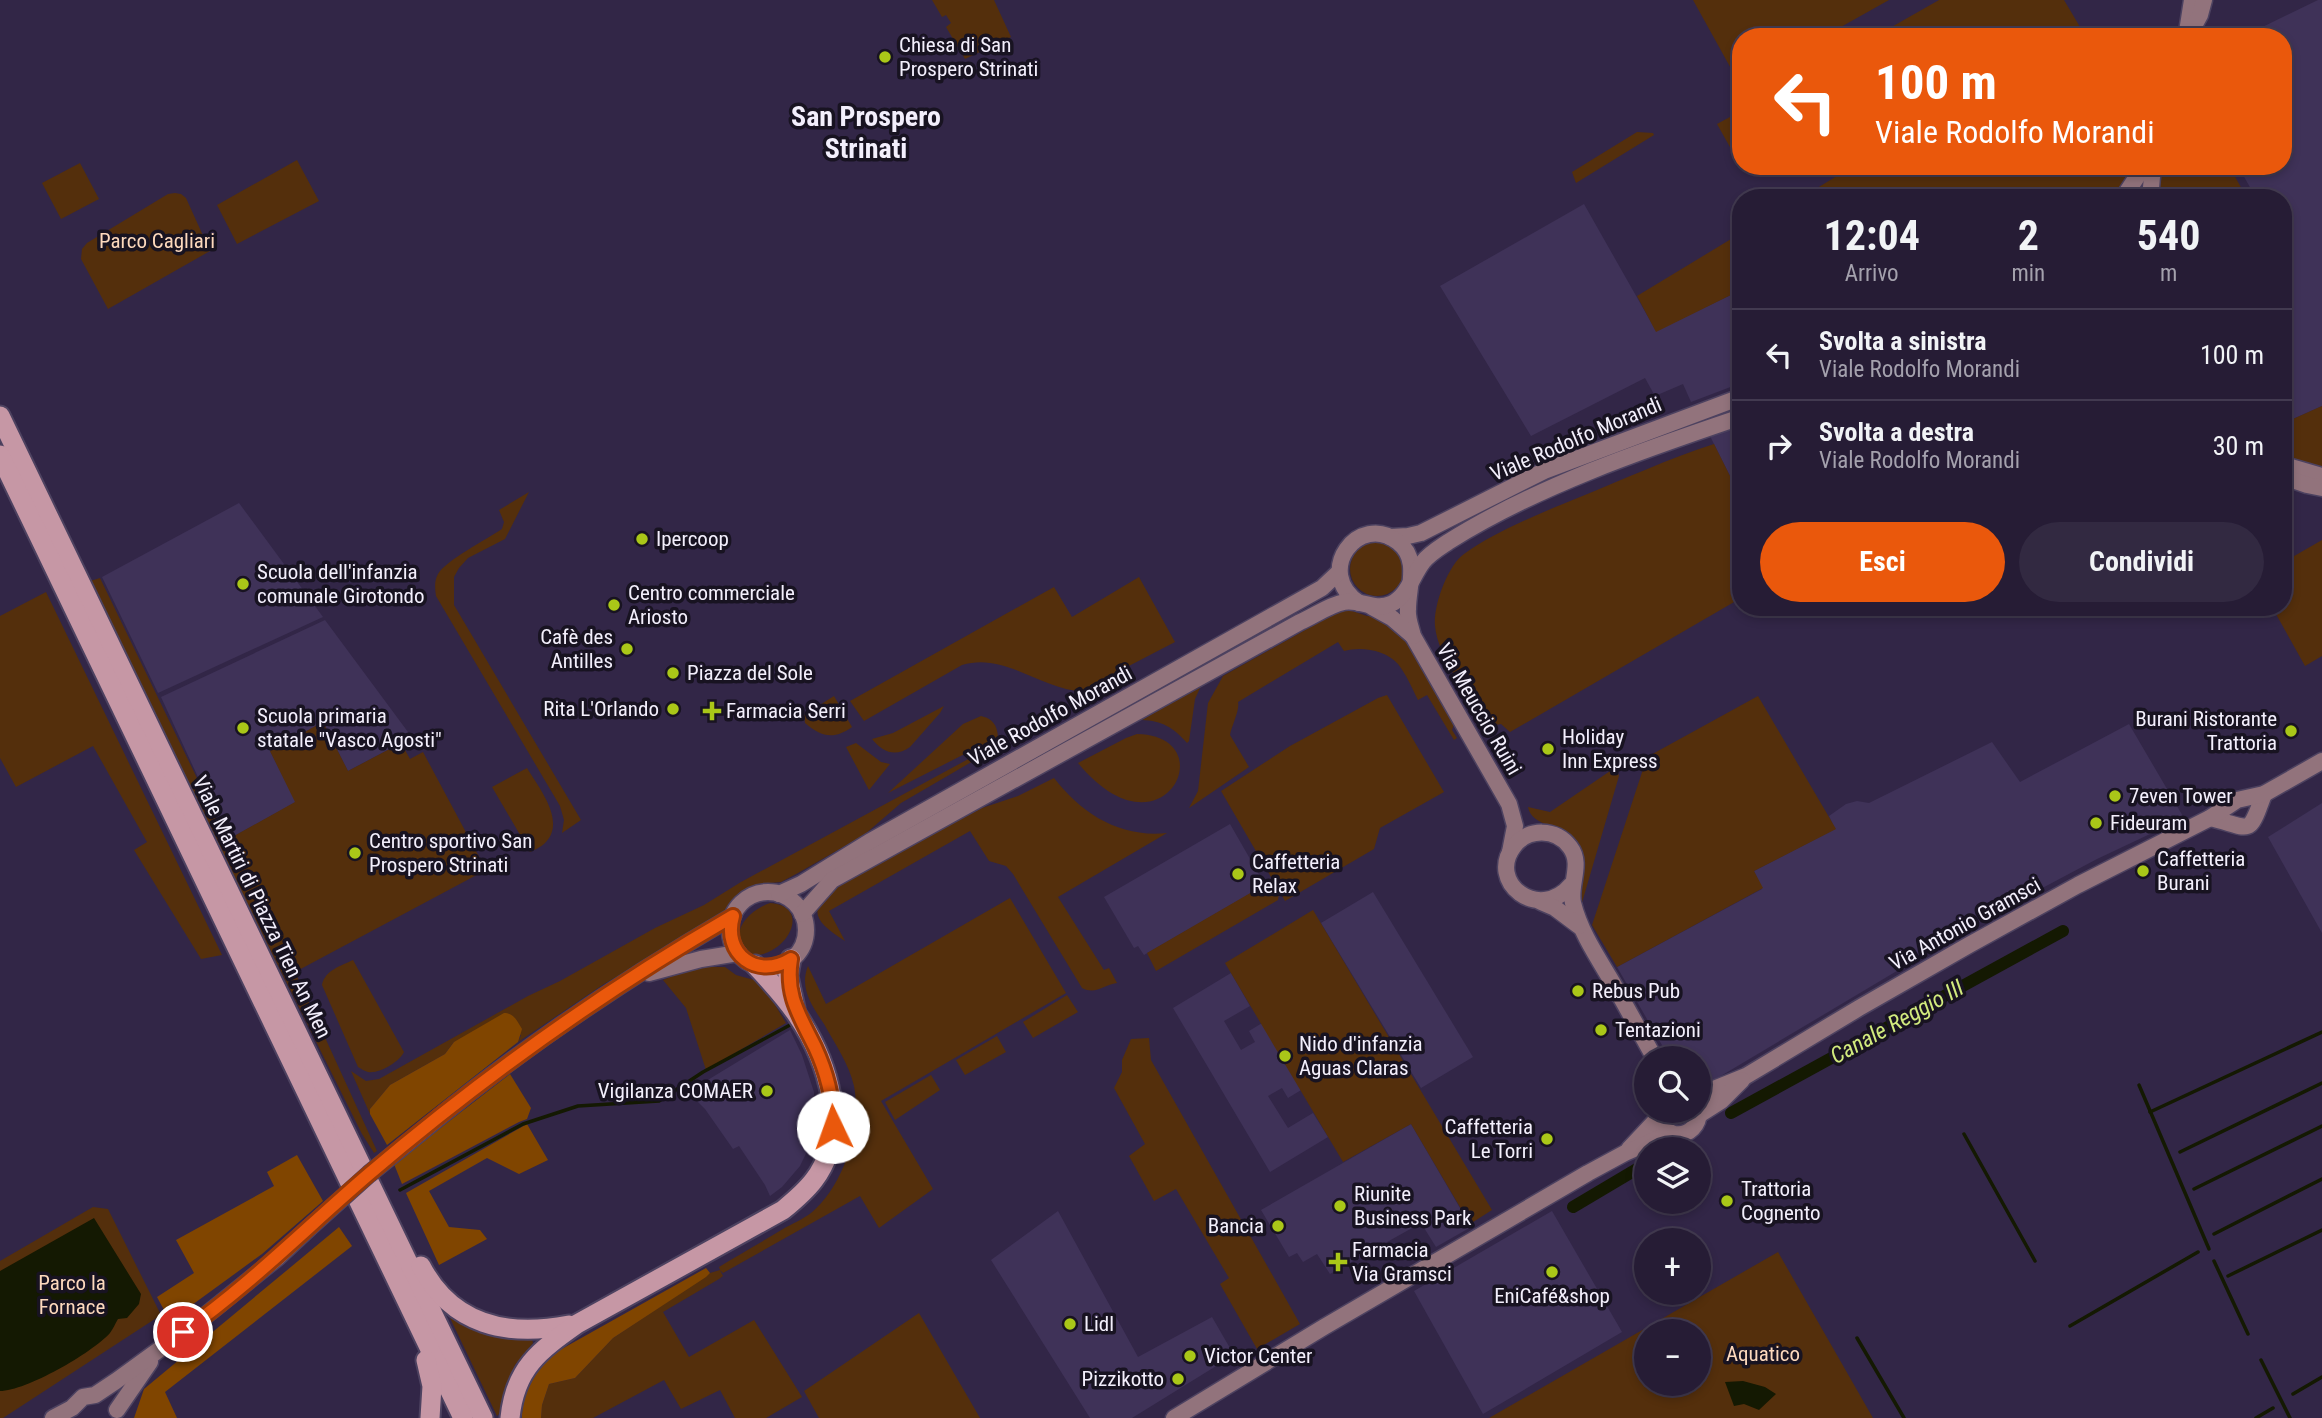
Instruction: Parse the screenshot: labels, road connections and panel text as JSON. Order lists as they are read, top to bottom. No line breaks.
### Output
{"streets":{"highway":["Viale Martiri di Piazza Tien An Men"],"street":["Viale Rodolfo Morandi","Via Meuccio Ruini","Via Antonio Gramsci"]},"crossings":[["Viale Rodolfo Morandi","Via Meuccio Ruini"]],"districts":["San Prospero Strinati"],"water":["Canale Reggio III"],"parks":["Parco Cagliari","Parco la Fornace","Aquatico"],"places":{"other":["Chiesa di San Prospero Strinati","Ipercoop","Scuola dell'infanzia comunale Girotondo","Centro commerciale Ariosto","Cafè des Antilles","Piazza del Sole","Rita L'Orlando","Scuola primaria statale \"Vasco Agosti\"","Burani Ristorante Trattoria","Holiday Inn Express","7even Tower","Fideuram","Centro sportivo San Prospero Strinati","Caffetteria Burani","Caffetteria Relax","Rebus Pub","Tentazioni","Nido d'infanzia Aguas Claras","Vigilanza COMAER","Caffetteria Le Torri","Trattoria Cognento","Riunite Business Park","Bancia","EniCafé&shop","Lidl","Victor Center","Pizzikotto"],"health":["Farmacia Serri","Farmacia Via Gramsci"]},"page":{"turn":["100 m","Viale Rodolfo Morandi"],"eta":["12:04","Arrivo","2","min","540","m"],"list":[{"name":"Svolta a sinistra","note":"Viale Rodolfo Morandi","value":"100 m"},{"name":"Svolta a destra","note":"Viale Rodolfo Morandi","value":"30 m"}],"buttons":["Esci","Condividi"],"map_buttons":["+","−"]}}
